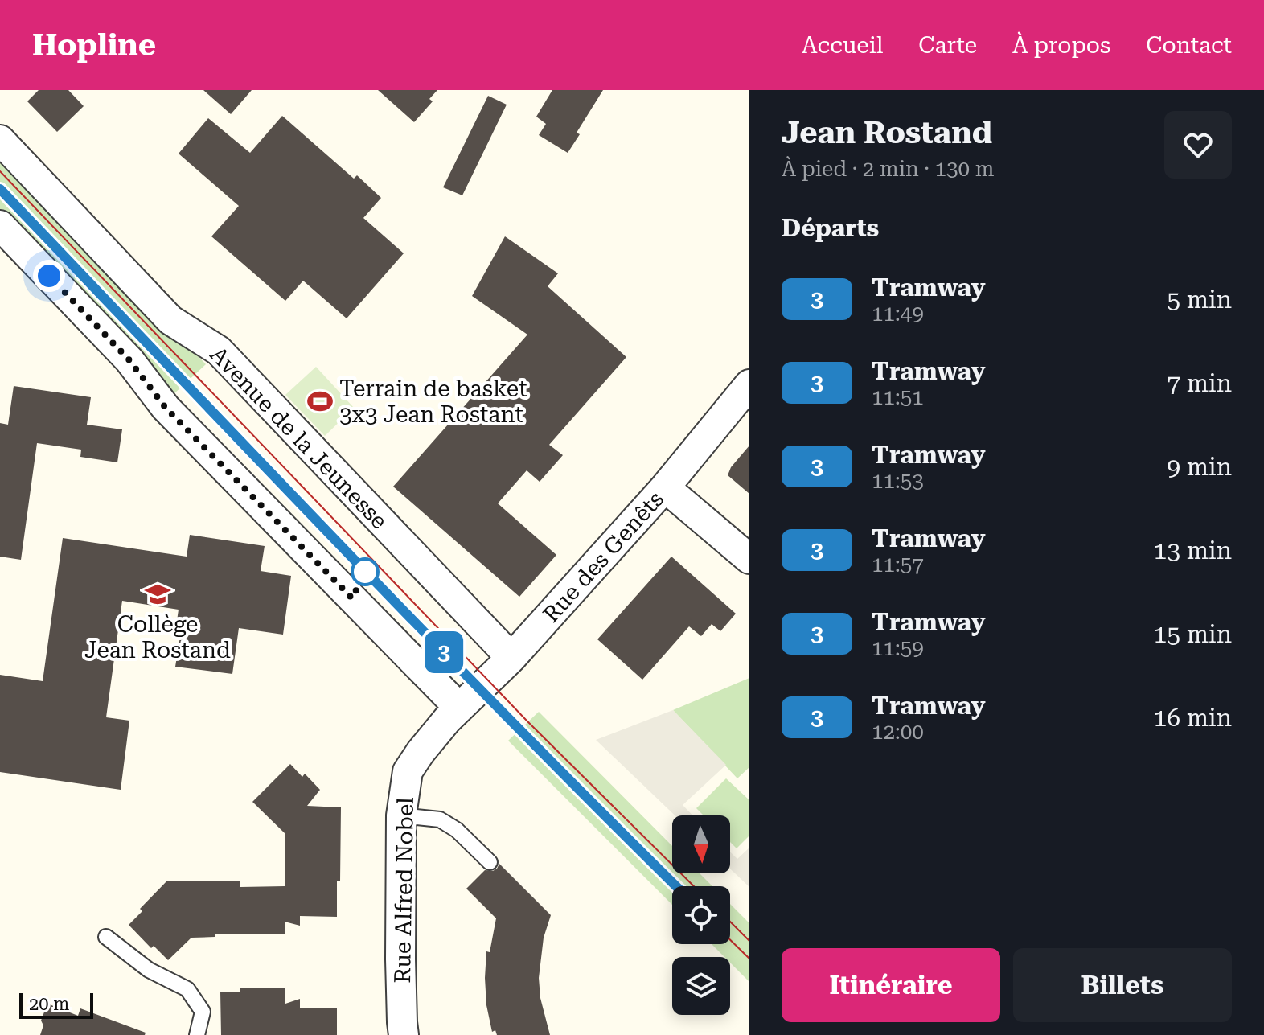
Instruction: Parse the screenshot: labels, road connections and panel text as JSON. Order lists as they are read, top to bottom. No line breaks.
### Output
{"streets":{"street":["Avenue de la Jeunesse","Rue des Genêts","Rue Alfred Nobel"]},"crossings":[["Avenue de la Jeunesse","Rue des Genêts"],["Rue des Genêts","Rue Alfred Nobel"]],"places":{"sports":["Terrain de basket 3x3 Jean Rostant"],"school or university":["Collège Jean Rostand"]},"lines":["tram line 3"],"scale_bar":"20 m","north":"bottom","page":{"header":"Hopline","nav":["Accueil","Carte","À propos","Contact"],"on_map":"3","heading":[["Jean Rostand","À pied · 2 min · 130 m"],"Départs"],"list":[{"mark":"3","name":"Tramway","note":"11:49","value":"5 min"},{"mark":"3","name":"Tramway","note":"11:51","value":"7 min"},{"mark":"3","name":"Tramway","note":"11:53","value":"9 min"},{"mark":"3","name":"Tramway","note":"11:57","value":"13 min"},{"mark":"3","name":"Tramway","note":"11:59","value":"15 min"},{"mark":"3","name":"Tramway","note":"12:00","value":"16 min"}],"buttons":["Itinéraire","Billets"],"scale":"20 m"}}
